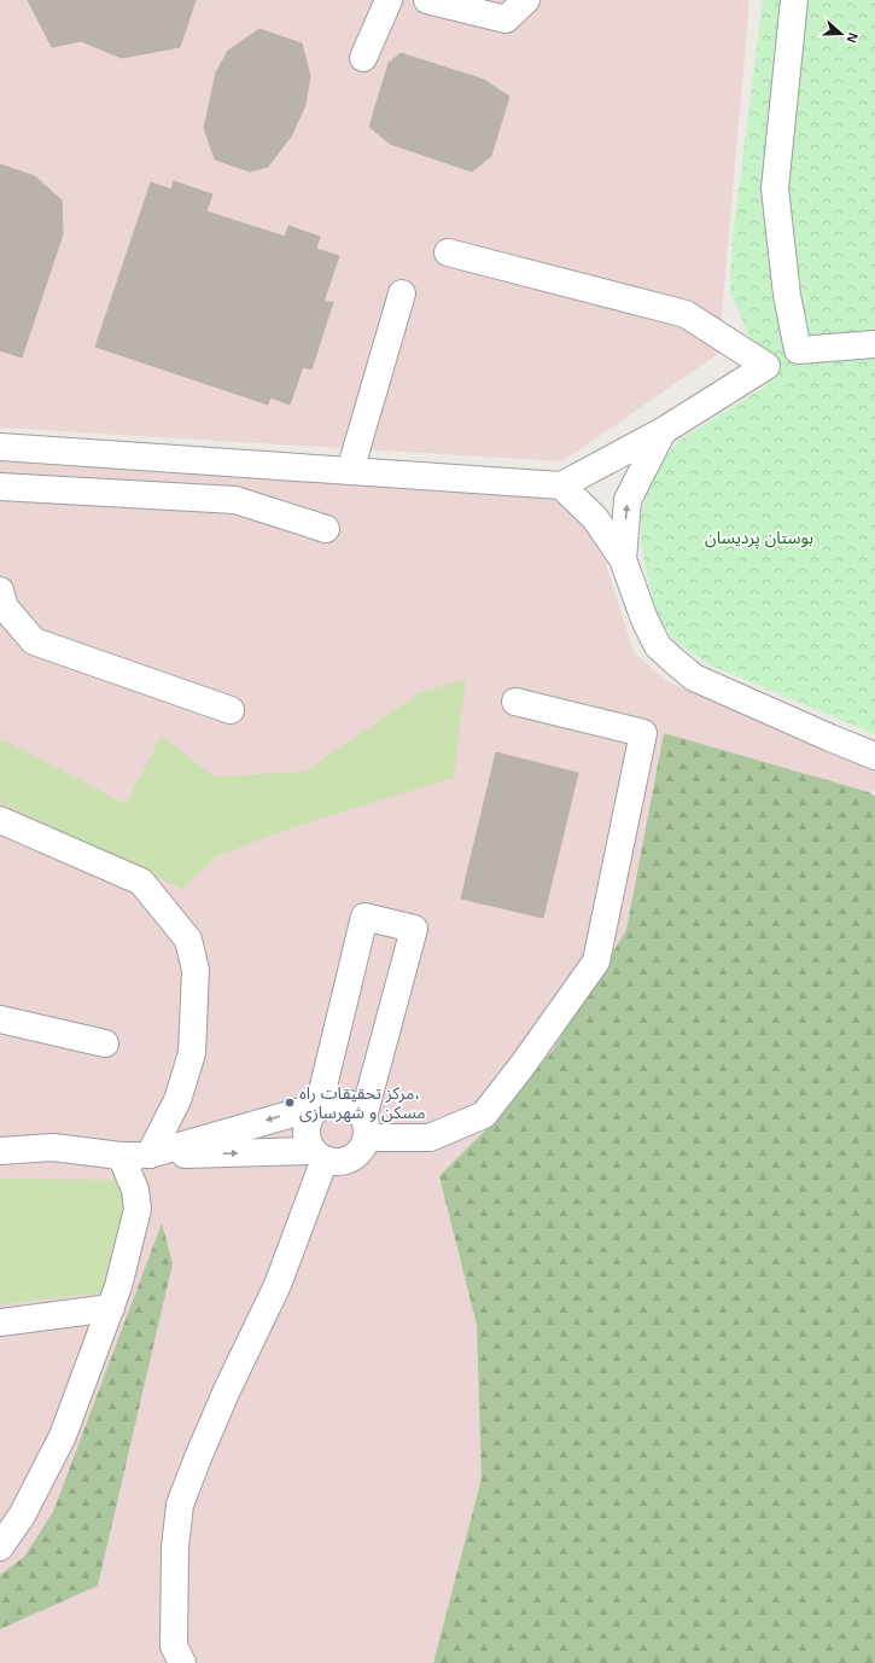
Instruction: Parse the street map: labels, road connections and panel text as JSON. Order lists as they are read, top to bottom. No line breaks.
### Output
{"parks":["بوستان پردیسان"],"places":["مرکز تحقیقات راه، مسکن و شهرسازی"],"north":"right"}
